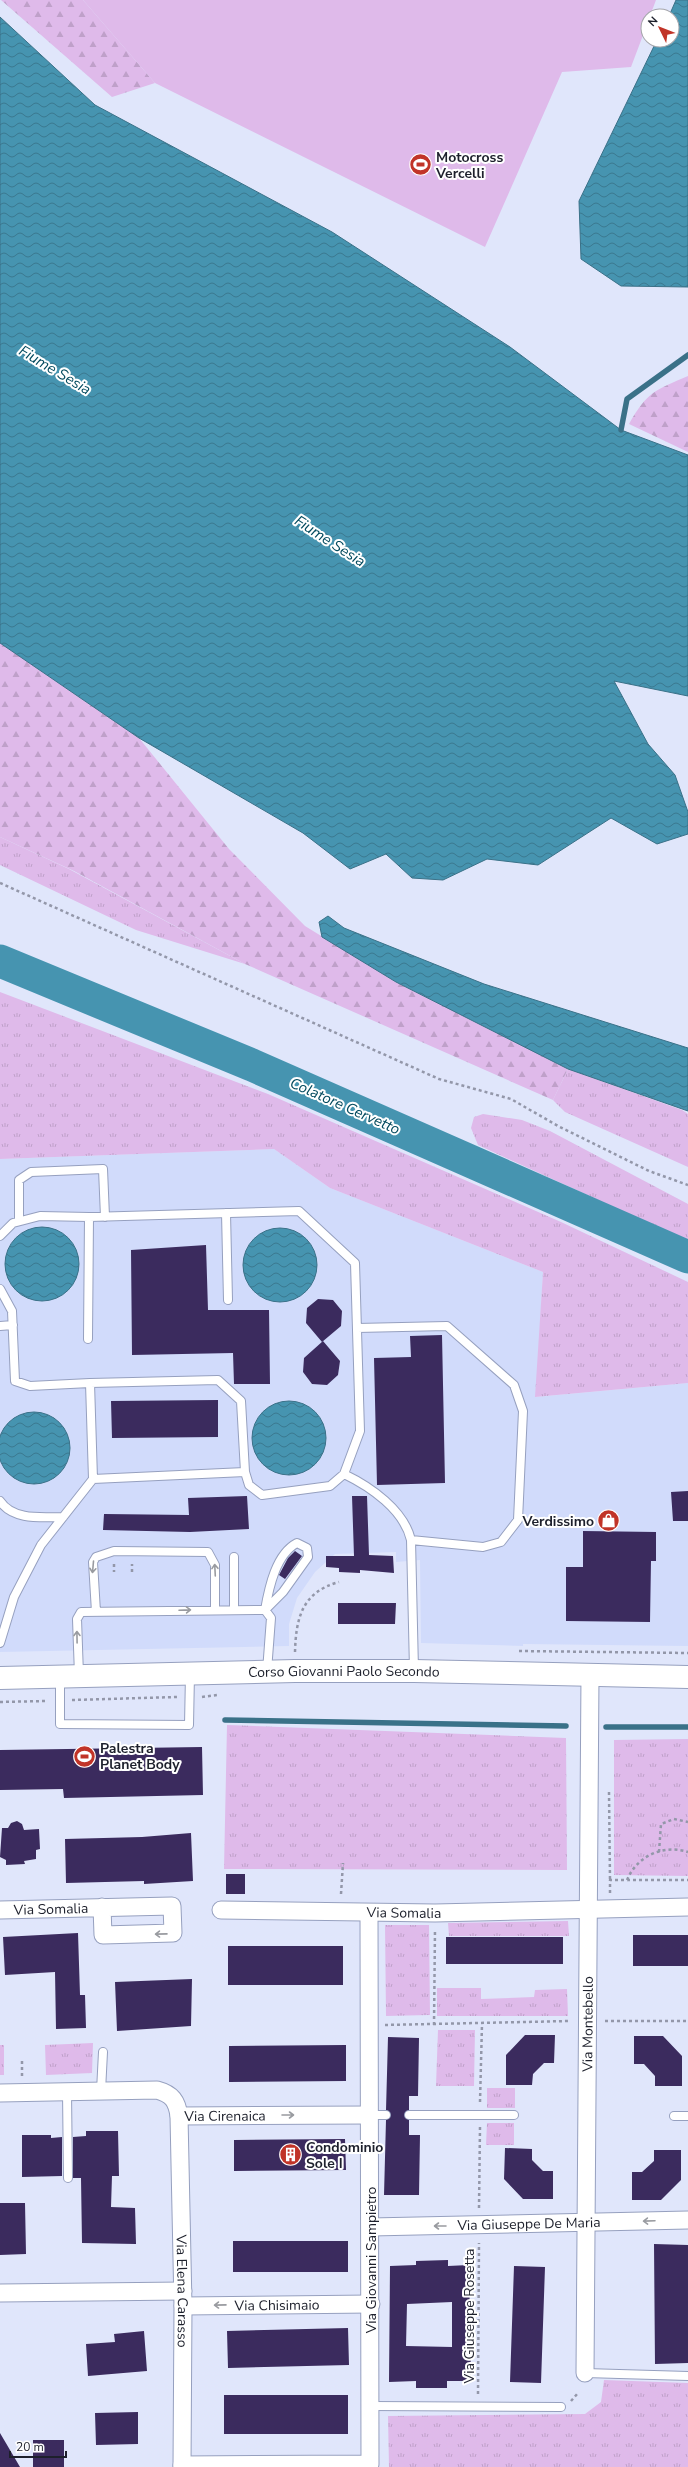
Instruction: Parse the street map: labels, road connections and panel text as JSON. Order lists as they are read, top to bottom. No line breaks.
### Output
{"streets":{"main road":["Corso Giovanni Paolo Secondo"],"street":["Via Somalia","Via Montebello","Via Cirenaica","Via Giuseppe De Maria","Via Giovanni Sampietro","Via Elena Carasso","Via Chisimaio"],"path":["Via Giuseppe Rosetta"]},"crossings":[["Corso Giovanni Paolo Secondo","Via Montebello"],["Via Somalia","Via Montebello"],["Via Somalia","Via Giovanni Sampietro"],["Via Montebello","Via Giuseppe De Maria"],["Via Cirenaica","Via Giovanni Sampietro"],["Via Cirenaica","Via Elena Carasso"],["Via Giuseppe De Maria","Via Giovanni Sampietro"],["Via Giuseppe De Maria","Via Giuseppe Rosetta"],["Via Giovanni Sampietro","Via Elena Carasso"],["Via Giovanni Sampietro","Via Chisimaio"],["Via Elena Carasso","Via Chisimaio"]],"one_way":["Via Cirenaica","Via Giuseppe De Maria","Via Chisimaio"],"water":["Fiume Sesia","Colatore Cervetto"],"places":{"sports":["Motocross Vercelli","Palestra Planet Body"],"shop":["Verdissimo"],"building":["Condominio Sole I"]},"scale_bar":"20 m","north":"top left"}
